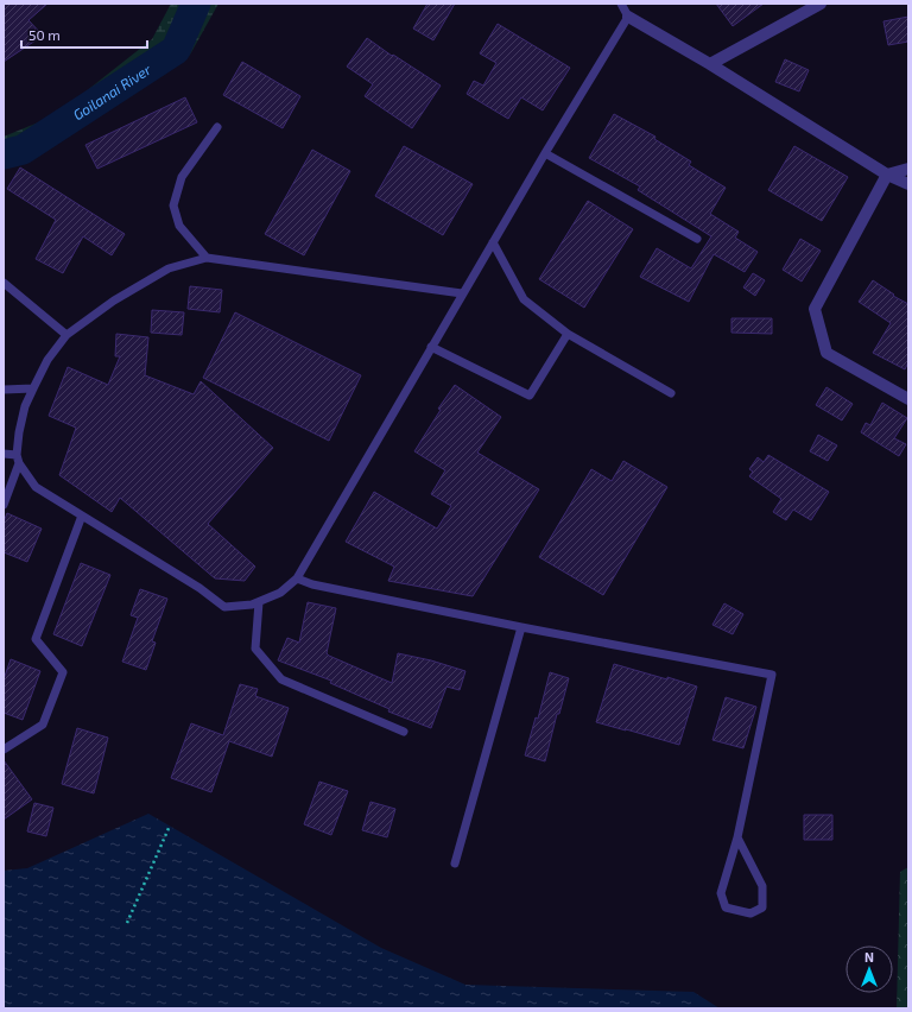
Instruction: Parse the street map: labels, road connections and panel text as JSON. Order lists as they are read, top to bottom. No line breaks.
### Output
{"water":["Goilanai River"],"scale_bar":"50 m","north":"top"}
